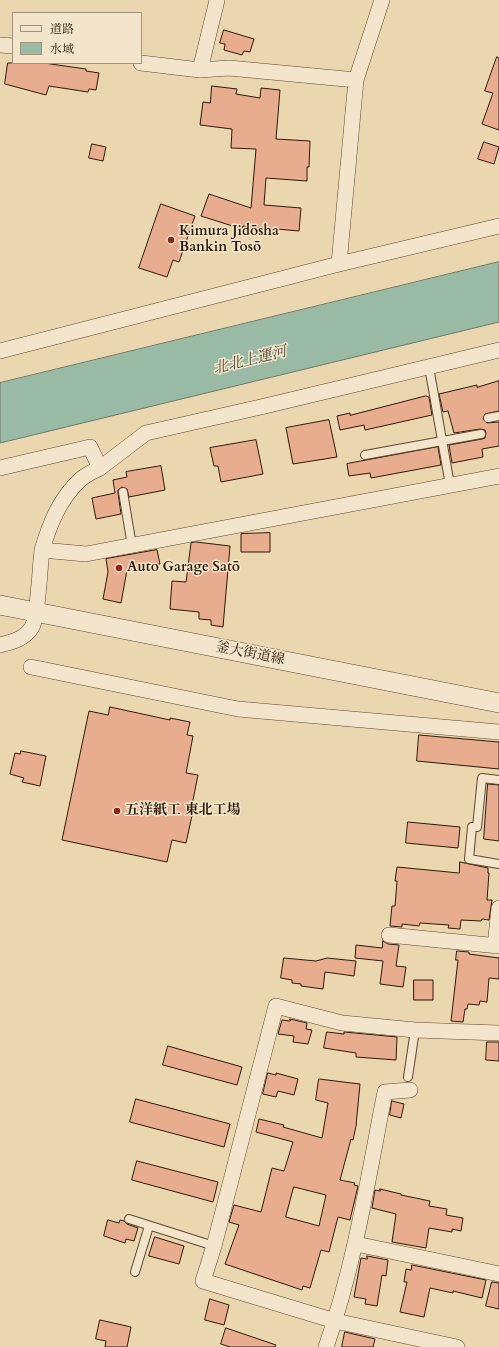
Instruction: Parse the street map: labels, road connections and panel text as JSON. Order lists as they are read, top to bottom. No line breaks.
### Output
{"streets":{"street":["釜大街道線"]},"water":["北北上運河"],"places":["Kimura Jidōsha Bankin Tosō","Auto Garage Satō","五洋紙工 東北工場"],"legend":["道路","水域"]}
